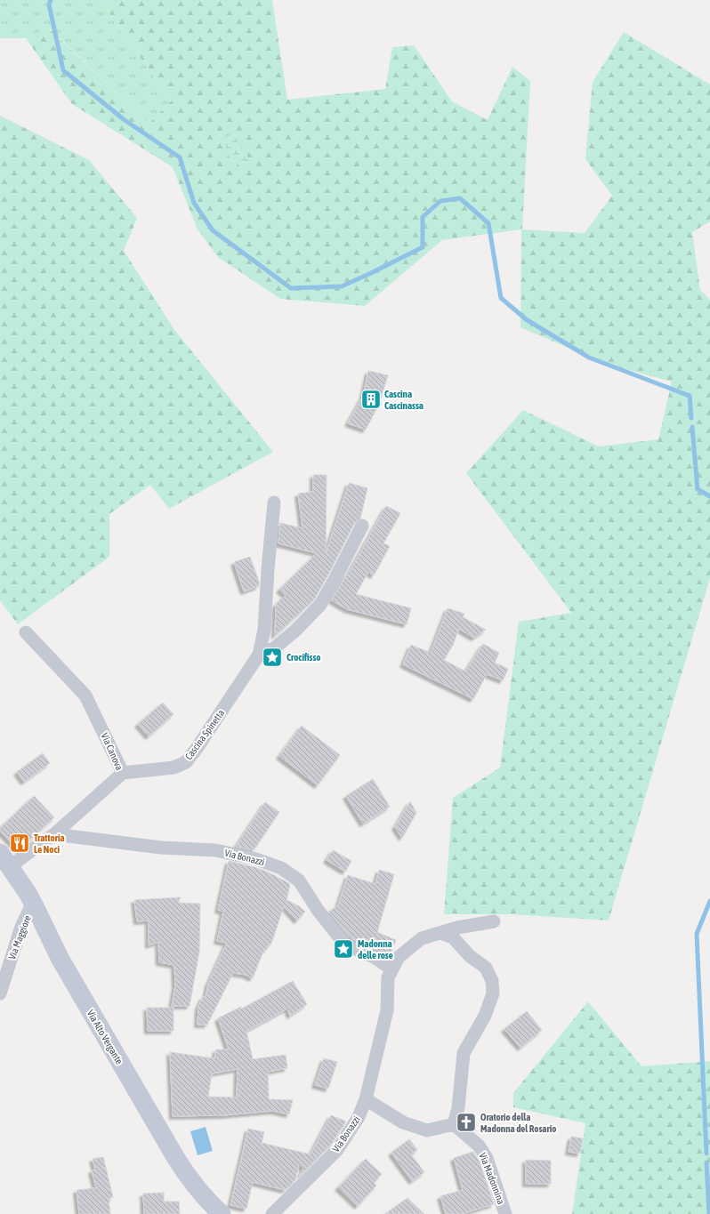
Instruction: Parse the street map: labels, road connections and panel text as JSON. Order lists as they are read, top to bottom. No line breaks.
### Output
{"streets":{"main road":["Via Alto Vergante"],"street":["Cascina Spinetta","Via Canova","Via Bonazzi","Via Maggiore","Via Madonnina"]},"crossings":[["Cascina Spinetta","Via Canova"],["Via Canova","Via Bonazzi"],["Via Canova","Via Alto Vergante"],["Via Maggiore","Via Alto Vergante"]],"places":{"building":["Cascina Cascinassa"],"place":["Crocifisso","Madonna delle rose"],"restaurant":["Trattoria Le Noci"],"church":["Oratorio della Madonna del Rosario"]}}
